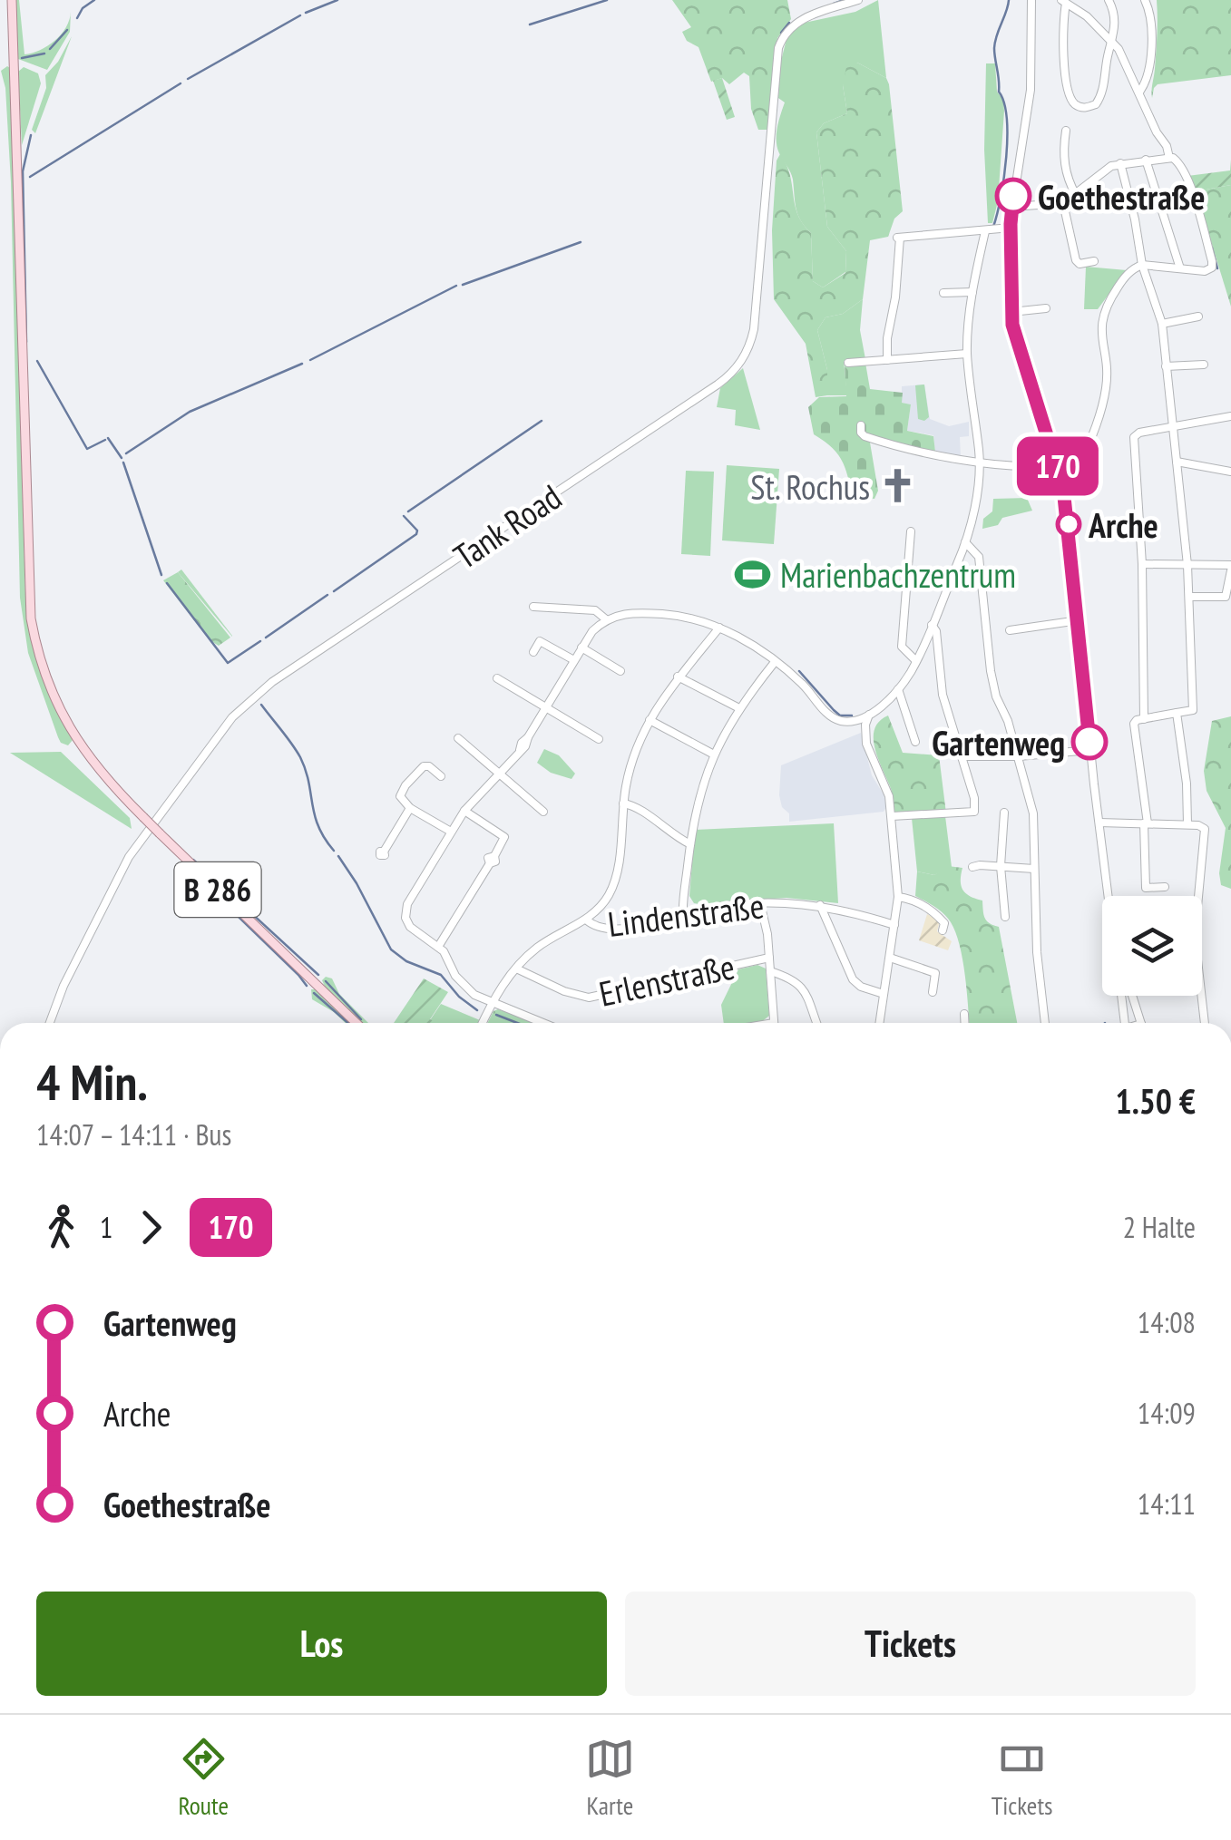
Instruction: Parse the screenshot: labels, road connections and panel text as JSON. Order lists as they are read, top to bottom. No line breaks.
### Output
{"streets":{"main road":["B 286"],"street":["Tank Road","Lindenstraße","Erlenstraße"]},"places":{"other":["Goethestraße","Arche","Gartenweg"],"church":["St. Rochus"],"sports":["Marienbachzentrum"]},"lines":["bus line 170"],"page":{"on_map":"170","heading":["4 Min.","14:07 – 14:11 · Bus","1.50 €"],"legs":["1","170","2 Halte"],"list":[{"name":"Gartenweg","value":"14:08"},{"name":"Arche","value":"14:09"},{"name":"Goethestraße","value":"14:11"}],"buttons":["Los","Tickets"],"tabs":["Route","Karte","Tickets"]}}
